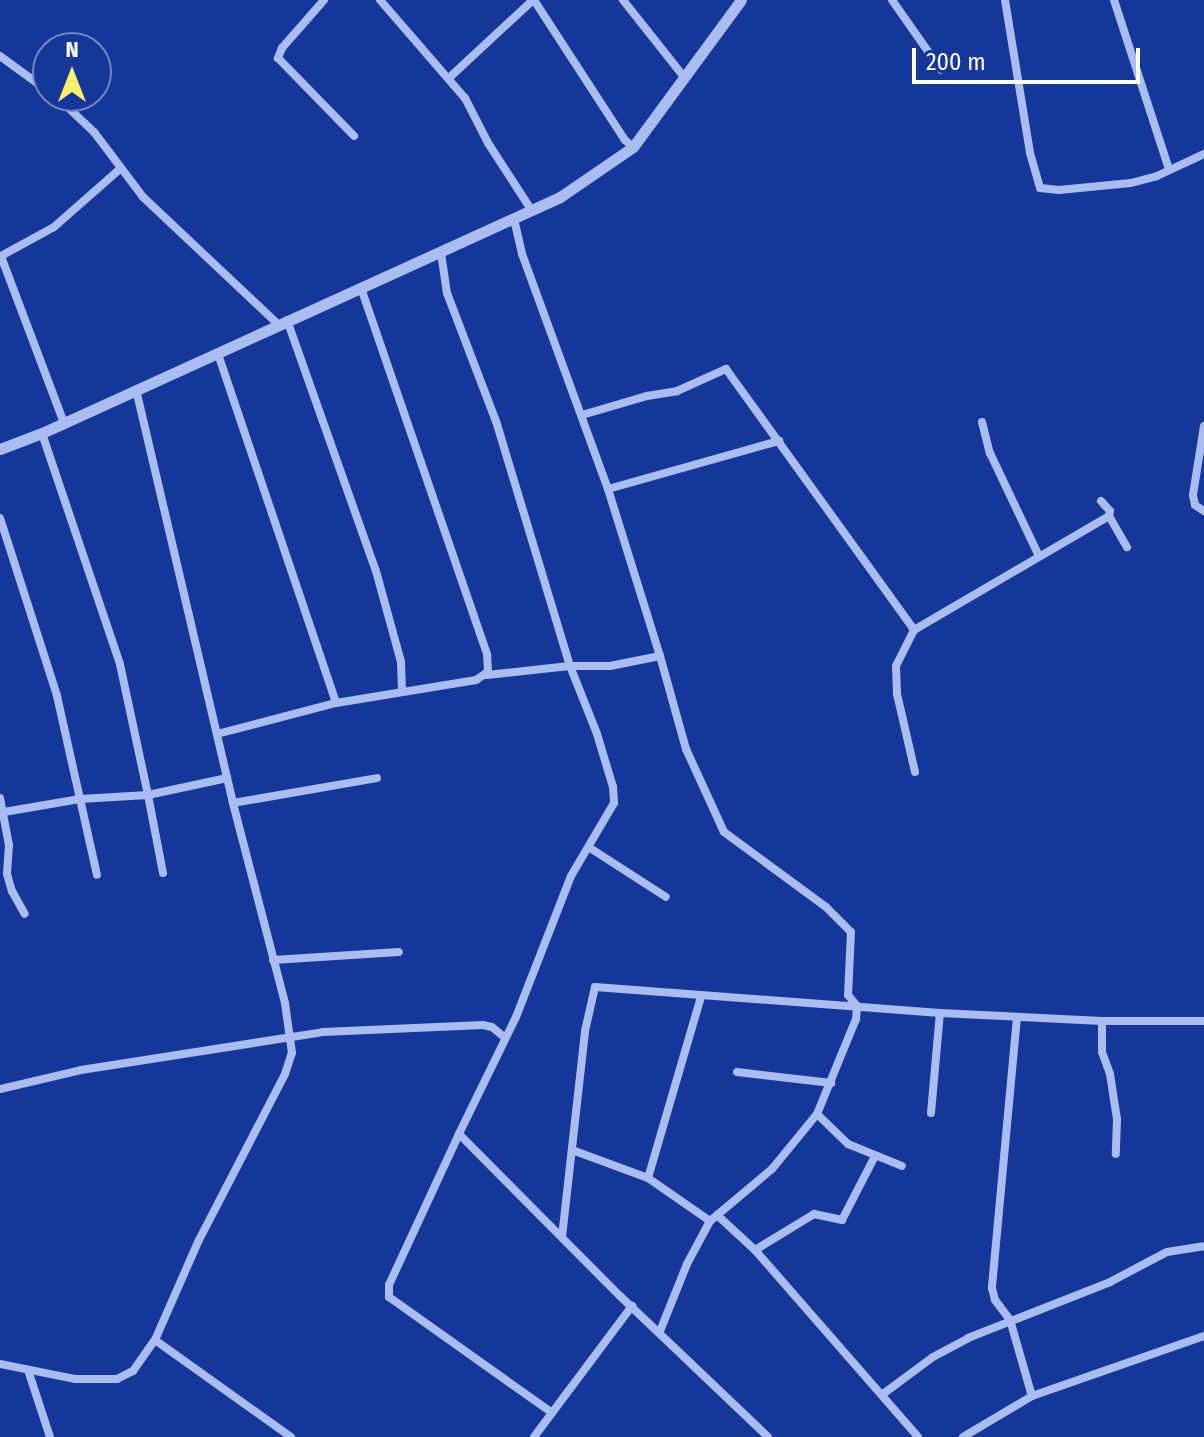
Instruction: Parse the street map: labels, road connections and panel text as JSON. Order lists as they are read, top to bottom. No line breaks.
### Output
{"scale_bar":"200 m","north":"top"}
